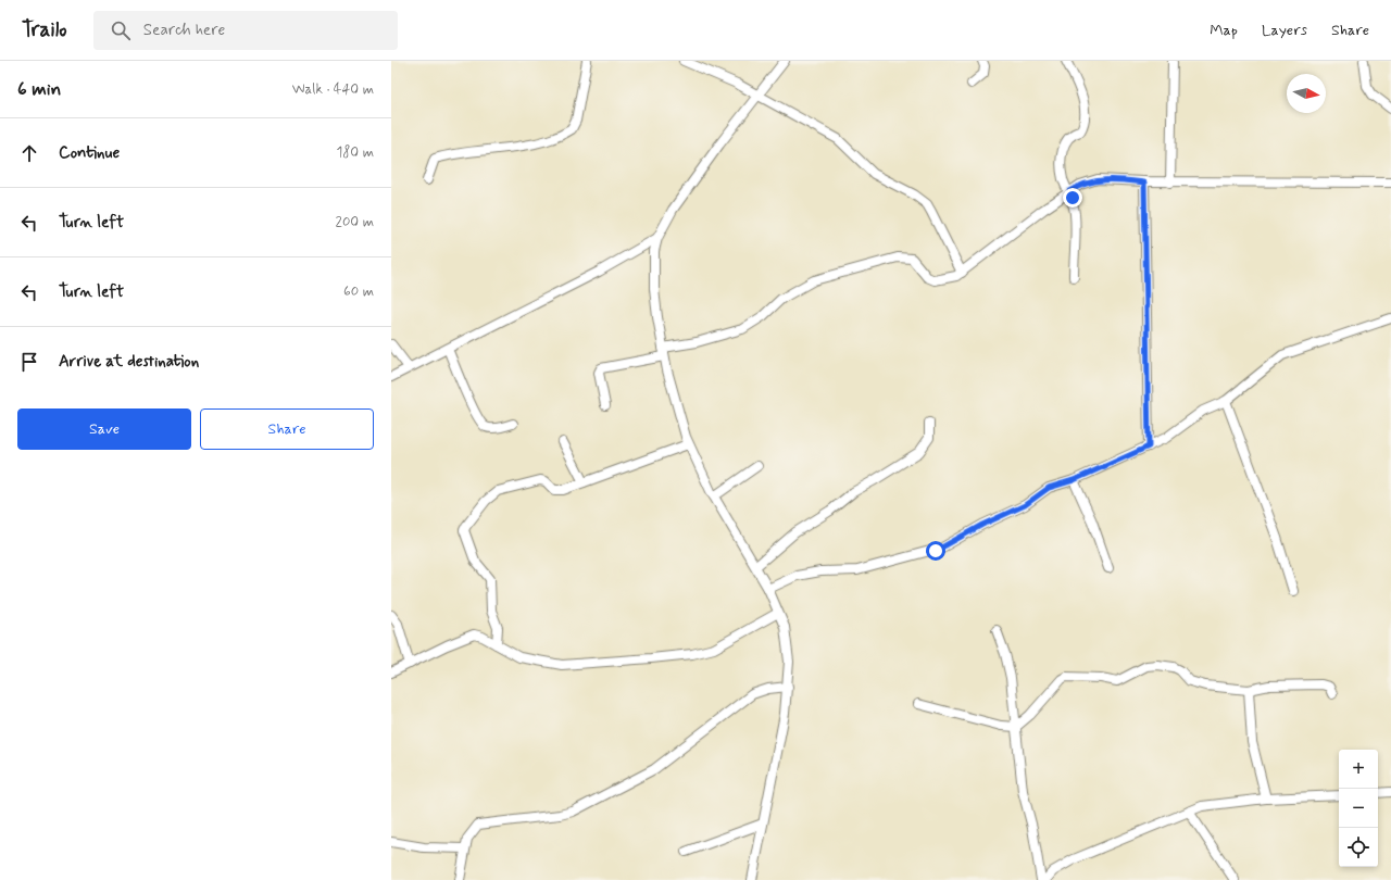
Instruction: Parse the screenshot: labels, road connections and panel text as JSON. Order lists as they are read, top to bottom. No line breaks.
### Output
{"north":"right","page":{"header":"Trailo","search":"Search here","nav":["Map","Layers","Share"],"heading":["6 min","Walk · 440 m"],"list":[["Continue","180 m"],["Turn left","200 m"],["Turn left","60 m"],"Arrive at destination"],"buttons":["Save","Share"],"map_buttons":["+","−"]}}
